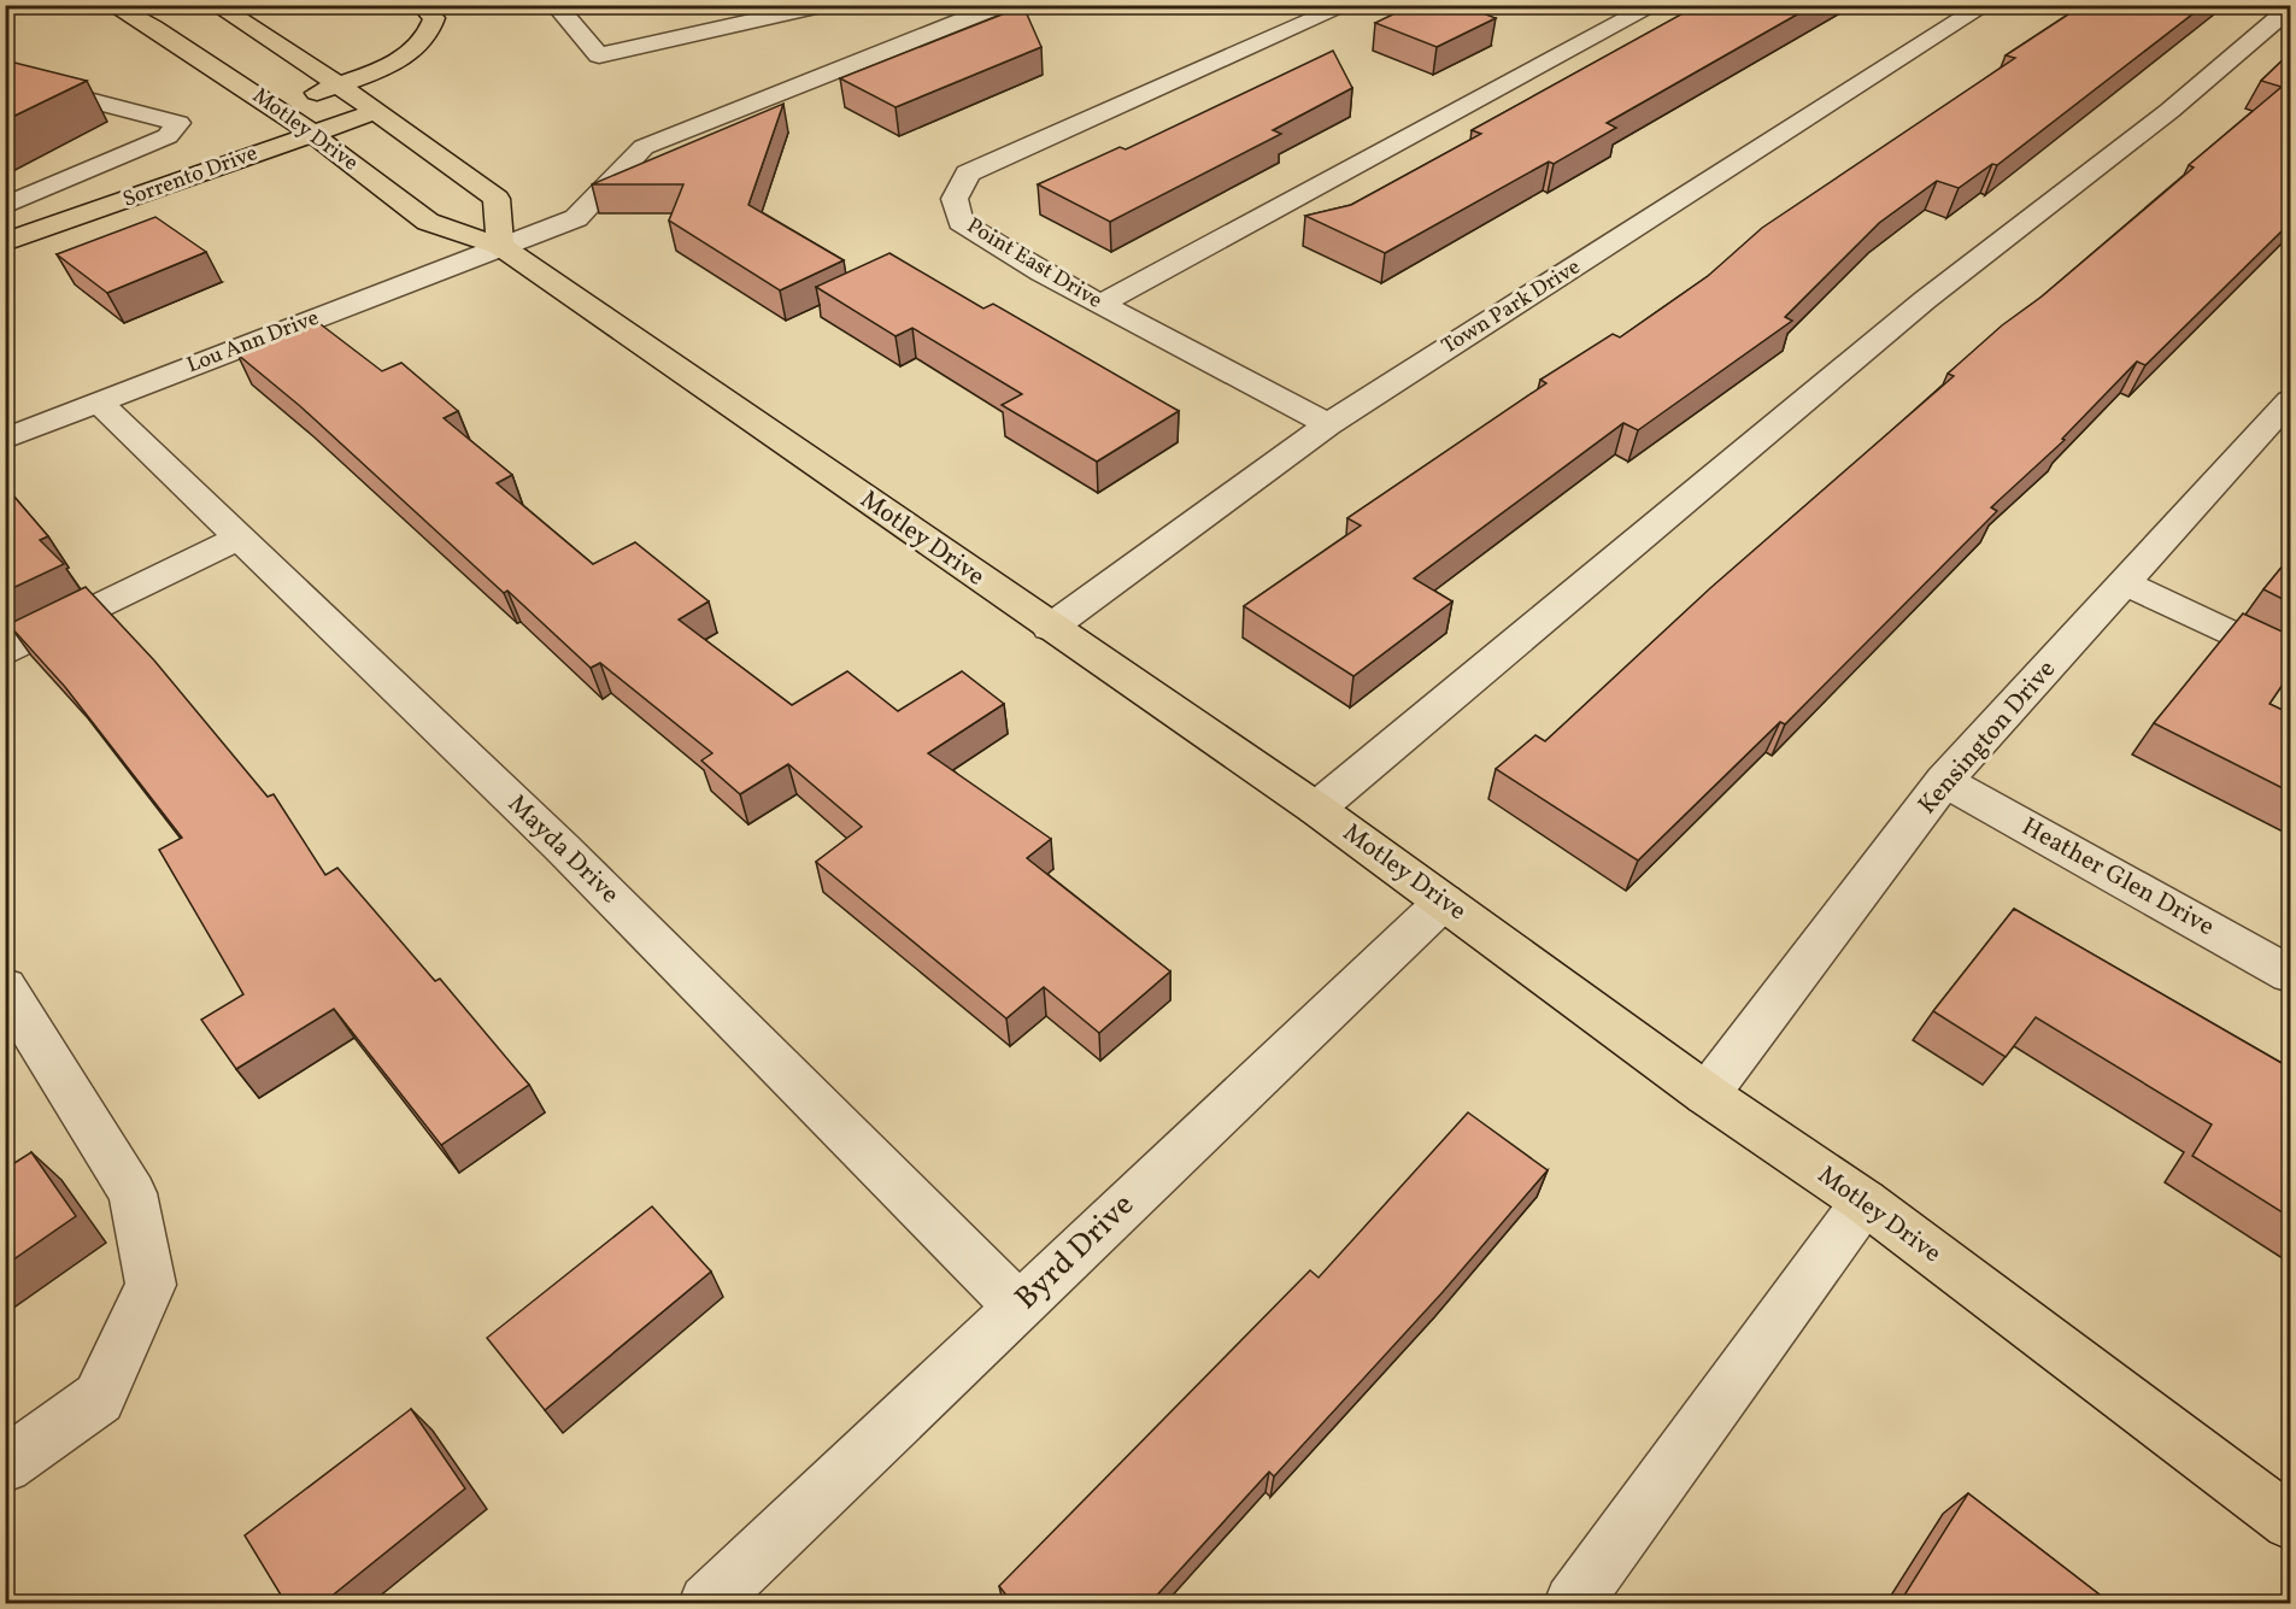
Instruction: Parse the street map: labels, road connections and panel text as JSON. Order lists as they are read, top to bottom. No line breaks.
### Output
{"streets":{"main road":["Motley Drive","Sorrento Drive"],"street":["Point East Drive","Town Park Drive","Lou Ann Drive","Kensington Drive","Mayda Drive","Heather Glen Drive","Byrd Drive"]},"crossings":[["Motley Drive","Sorrento Drive"],["Motley Drive","Town Park Drive"],["Motley Drive","Lou Ann Drive"],["Motley Drive","Kensington Drive"],["Motley Drive","Byrd Drive"],["Point East Drive","Town Park Drive"],["Lou Ann Drive","Mayda Drive"],["Kensington Drive","Heather Glen Drive"],["Mayda Drive","Byrd Drive"]]}
